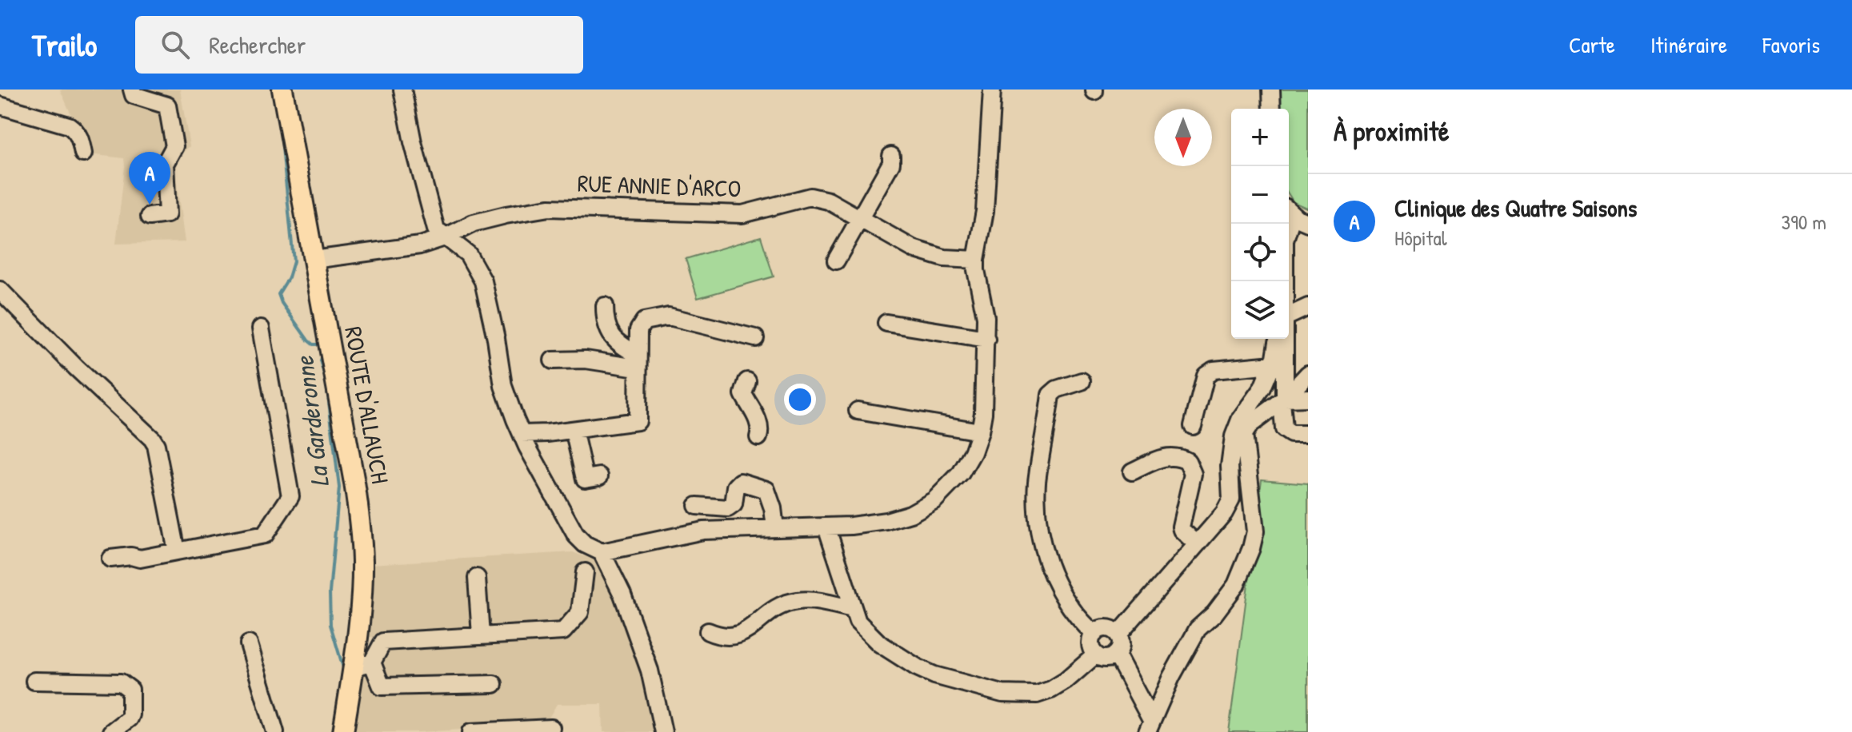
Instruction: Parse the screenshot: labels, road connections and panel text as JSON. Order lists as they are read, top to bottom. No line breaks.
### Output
{"streets":{"main road":["ROUTE D'ALLAUCH"],"street":["RUE ANNIE D'ARCO"]},"crossings":[["RUE ANNIE D'ARCO","ROUTE D'ALLAUCH"]],"water":["La Garderonne"],"north":"bottom","page":{"header":"Trailo","search":"Rechercher","nav":["Carte","Itinéraire","Favoris"],"heading":"À proximité","map_buttons":["+","−"],"pins":"A","list":[{"mark":"A","name":"Clinique des Quatre Saisons","note":"Hôpital","value":"390 m"}]}}
